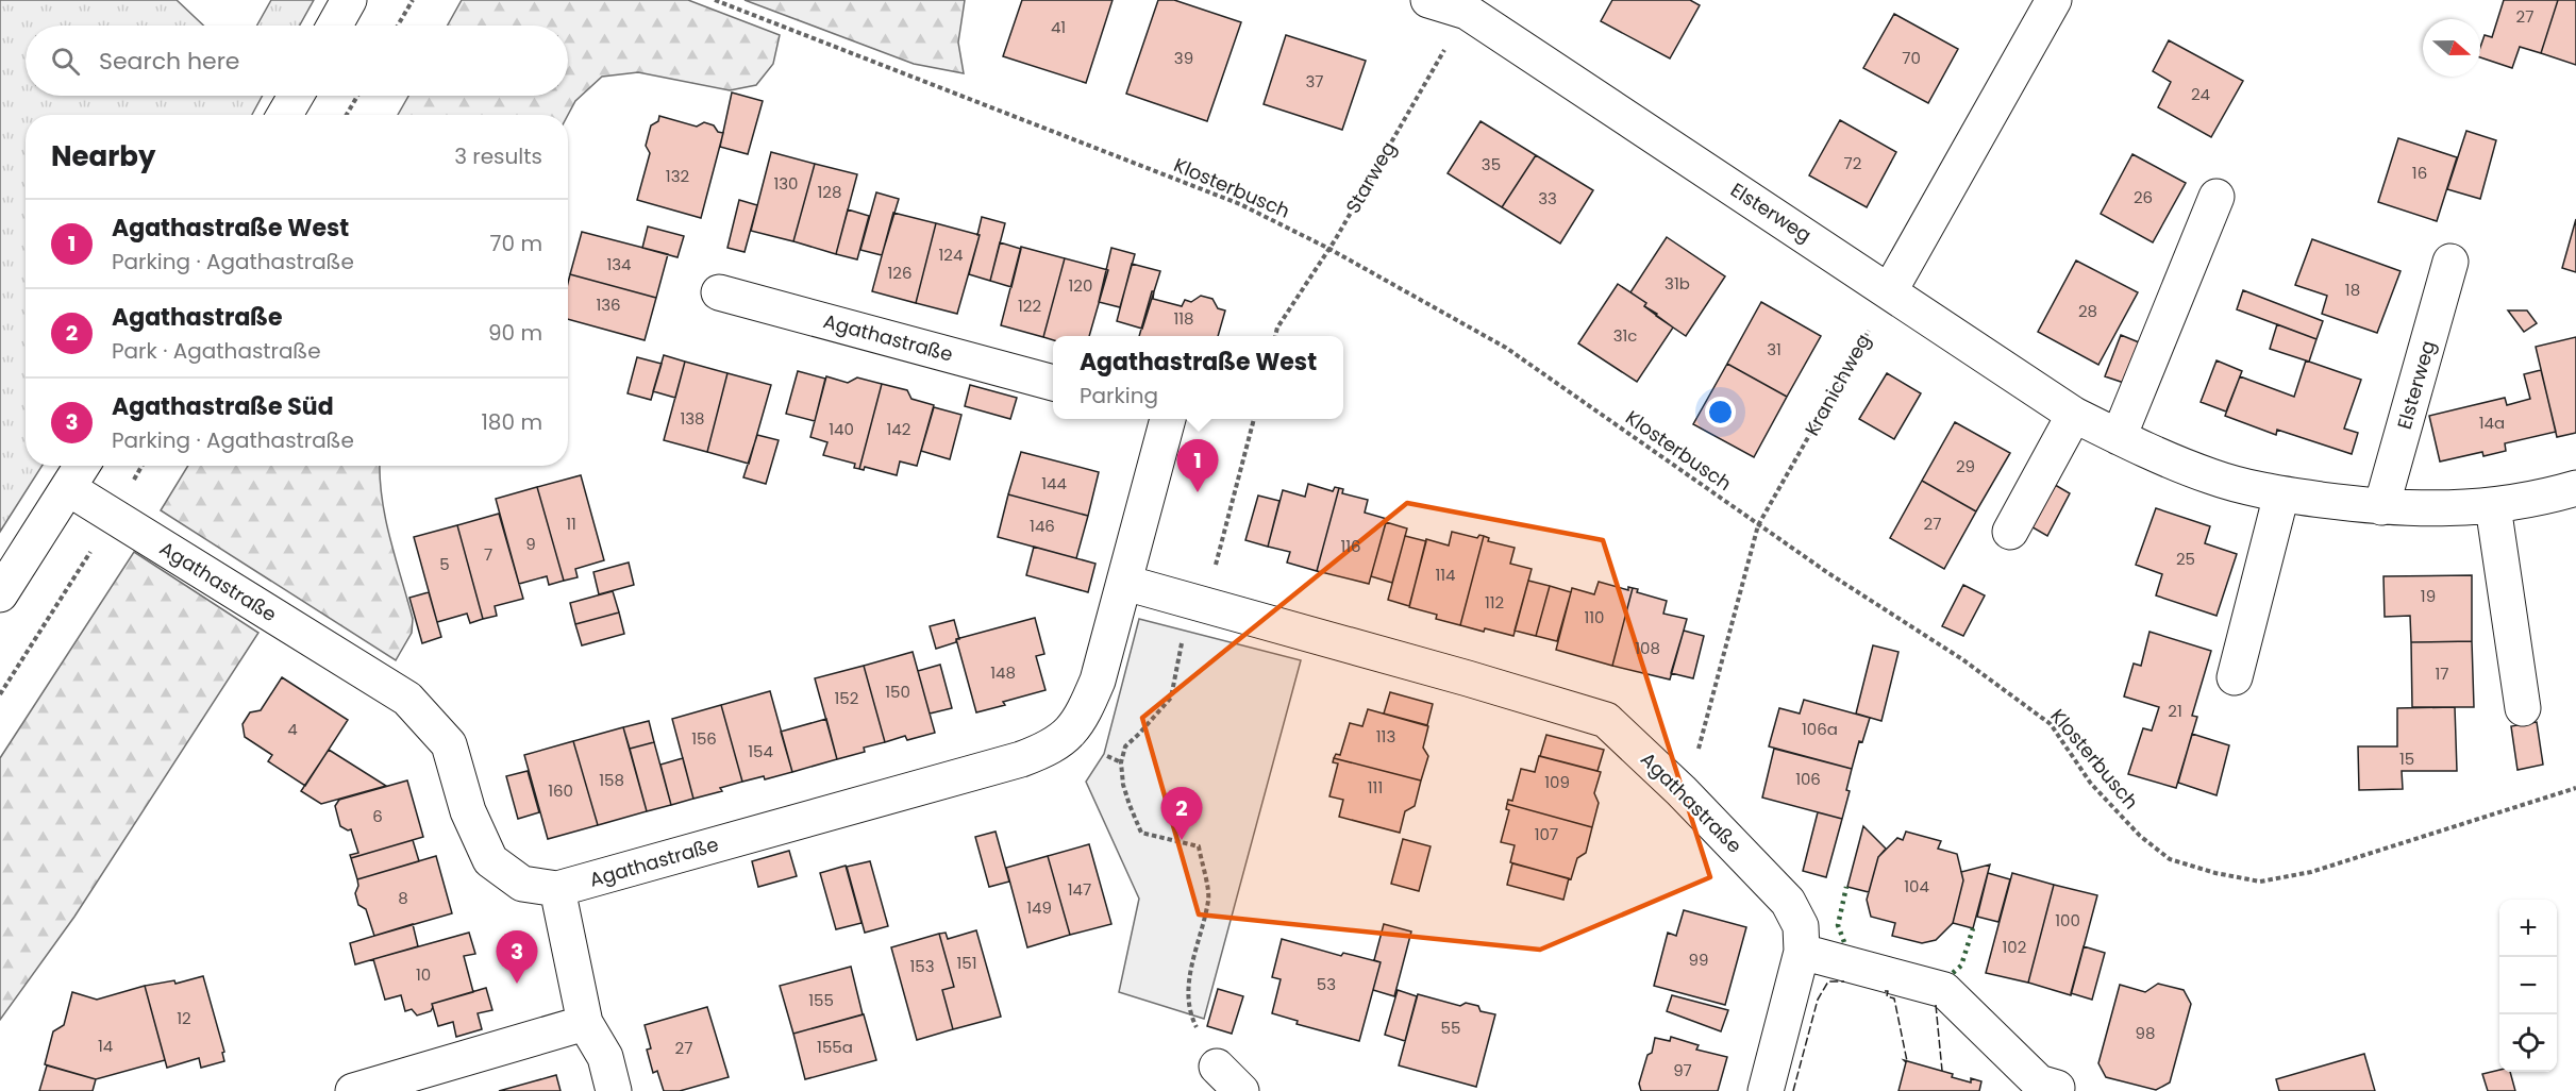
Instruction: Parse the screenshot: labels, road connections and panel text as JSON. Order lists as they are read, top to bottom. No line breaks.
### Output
{"streets":{"street":["Elsterweg","Agathastraße"],"path":["Starweg","Klosterbusch","Kranichweg"]},"crossings":[["Starweg","Klosterbusch"],["Starweg","Elsterweg"],["Klosterbusch","Kranichweg"],["Elsterweg","Kranichweg"],["Agathastraße","Kranichweg"]],"house_numbers":["27","41","39","70","37","24","72","35","16","132","130","128","26","33","124","134","126","31b","120","18","136","122","28","118","31c","31","138","14a","140","142","29","144","11","27","146","9","116","7","25","5","114","19","112","110","108","148","17","150","152","21","4","106a","113","156","154","15","106","158","109","111","160","6","107","104","147","8","149","100","102","99","151","153","10","53","155","12","55","98","14","155a","27","97"],"north":"right","page":{"search":"Search here","heading":["Nearby","3 results"],"list":[{"mark":"1","name":"Agathastraße West","note":"Parking · Agathastraße","value":"70 m"},{"mark":"2","name":"Agathastraße","note":"Park · Agathastraße","value":"90 m"},{"mark":"3","name":"Agathastraße Süd","note":"Parking · Agathastraße","value":"180 m"}],"popup":["Agathastraße West","Parking"],"pins":["1","2","3"],"map_buttons":["+","−"]}}
